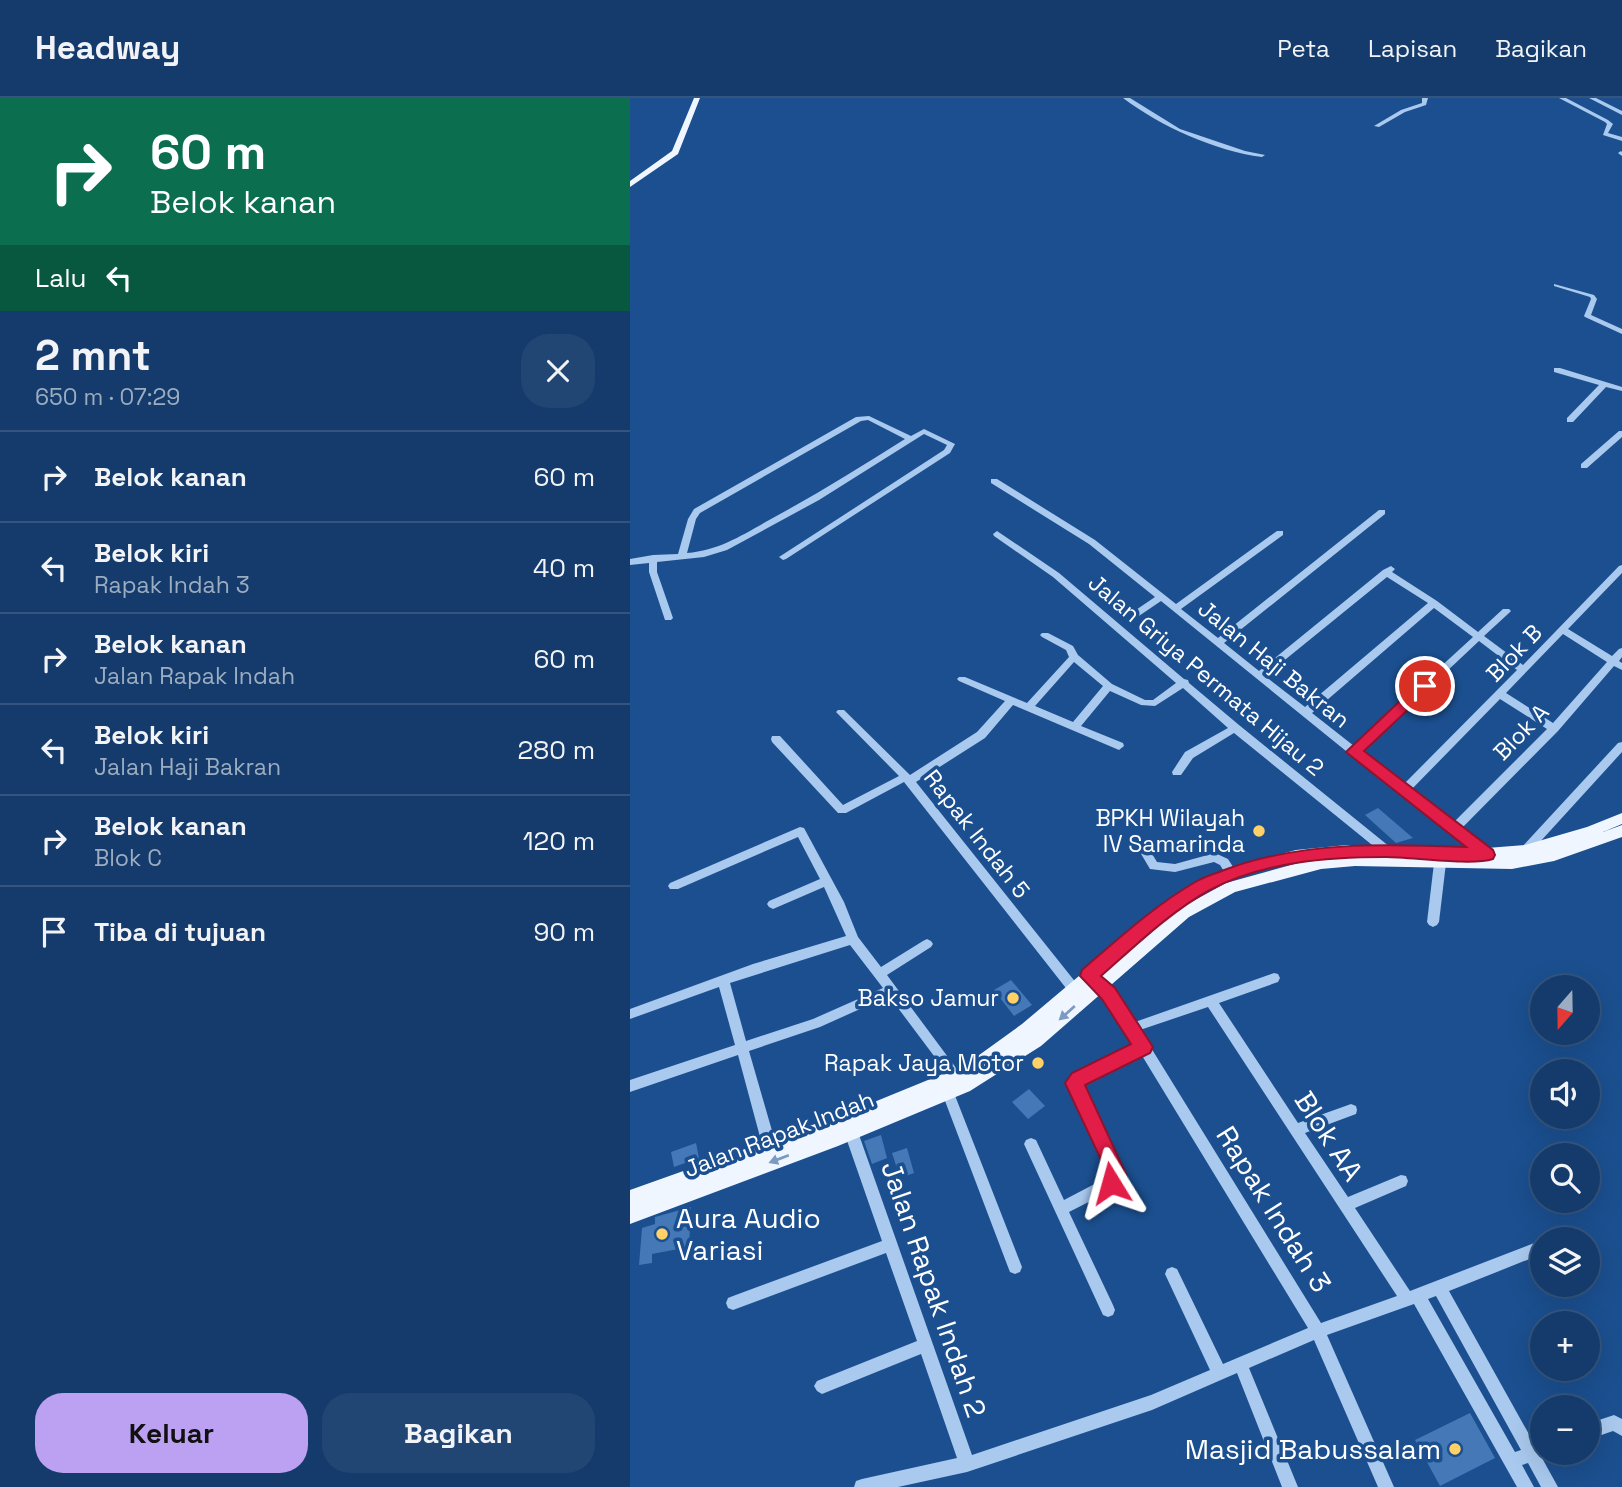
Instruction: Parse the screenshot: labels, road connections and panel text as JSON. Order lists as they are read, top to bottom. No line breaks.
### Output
{"streets":{"main road":["Jalan Rapak Indah"],"street":["Blok B","Jalan Haji Bakran","Jalan Griya Permata Hijau 2","Blok A","Rapak Indah 5","Blok AA","Rapak Indah 3","Jalan Rapak Indah 2"]},"crossings":[["Blok B","Jalan Haji Bakran"],["Jalan Haji Bakran","Blok A"],["Jalan Haji Bakran","Jalan Rapak Indah"],["Jalan Griya Permata Hijau 2","Jalan Rapak Indah"],["Rapak Indah 5","Jalan Rapak Indah"],["Jalan Rapak Indah","Rapak Indah 3"],["Jalan Rapak Indah","Jalan Rapak Indah 2"]],"places":["BPKH Wilayah IV Samarinda","Bakso Jamur","Rapak Jaya Motor","Aura Audio Variasi","Masjid Babussalam"],"north":"bottom","page":{"header":"Headway","nav":["Peta","Lapisan","Bagikan"],"turn":["60 m","Belok kanan"],"then":"Lalu","heading":["2 mnt","650 m · 07:29"],"list":[{"name":"Belok kanan","value":"60 m"},{"name":"Belok kiri","note":"Rapak Indah 3","value":"40 m"},{"name":"Belok kanan","note":"Jalan Rapak Indah","value":"60 m"},{"name":"Belok kiri","note":"Jalan Haji Bakran","value":"280 m"},{"name":"Belok kanan","note":"Blok C","value":"120 m"},{"name":"Tiba di tujuan","value":"90 m"}],"map_buttons":["+","−"],"buttons":["Keluar","Bagikan"]}}
